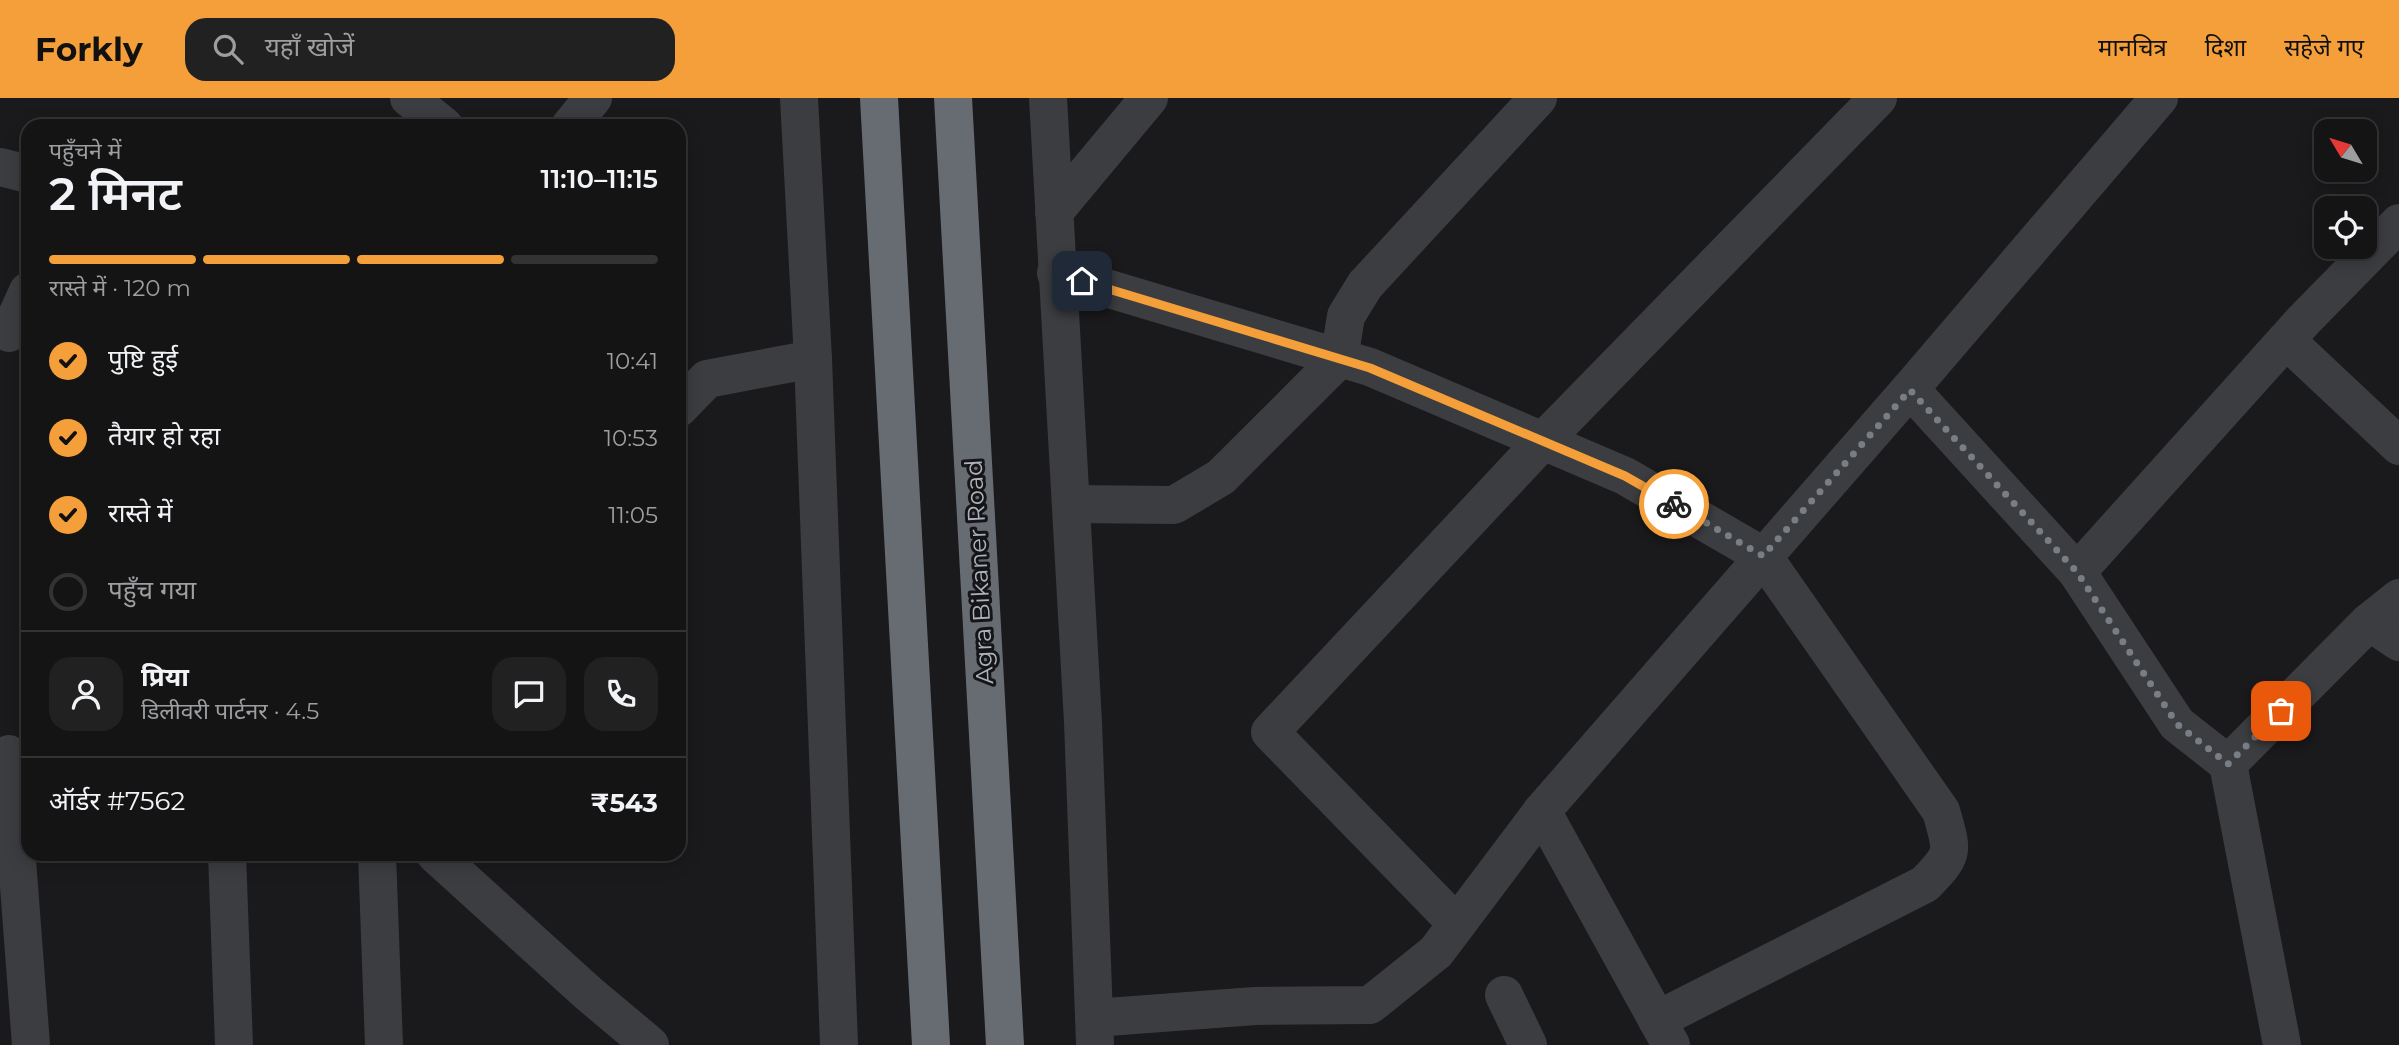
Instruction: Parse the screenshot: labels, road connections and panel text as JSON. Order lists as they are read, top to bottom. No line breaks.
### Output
{"streets":{"highway":["Agra Bikaner Road"]},"north":"top left","page":{"header":"Forkly","search":"यहाँ खोजें","nav":["मानचित्र","दिशा","सहेजे गए"],"heading":["2 मिनट","पहुँचने में","11:10–11:15"],"panel":["प्रिया","डिलीवरी पार्टनर · 4.5","ऑर्डर #7562","₹543"],"bar":"रास्ते में · 120 m","list":[["पुष्टि हुई","10:41"],["तैयार हो रहा","10:53"],["रास्ते में","11:05"],"पहुँच गया"]}}
